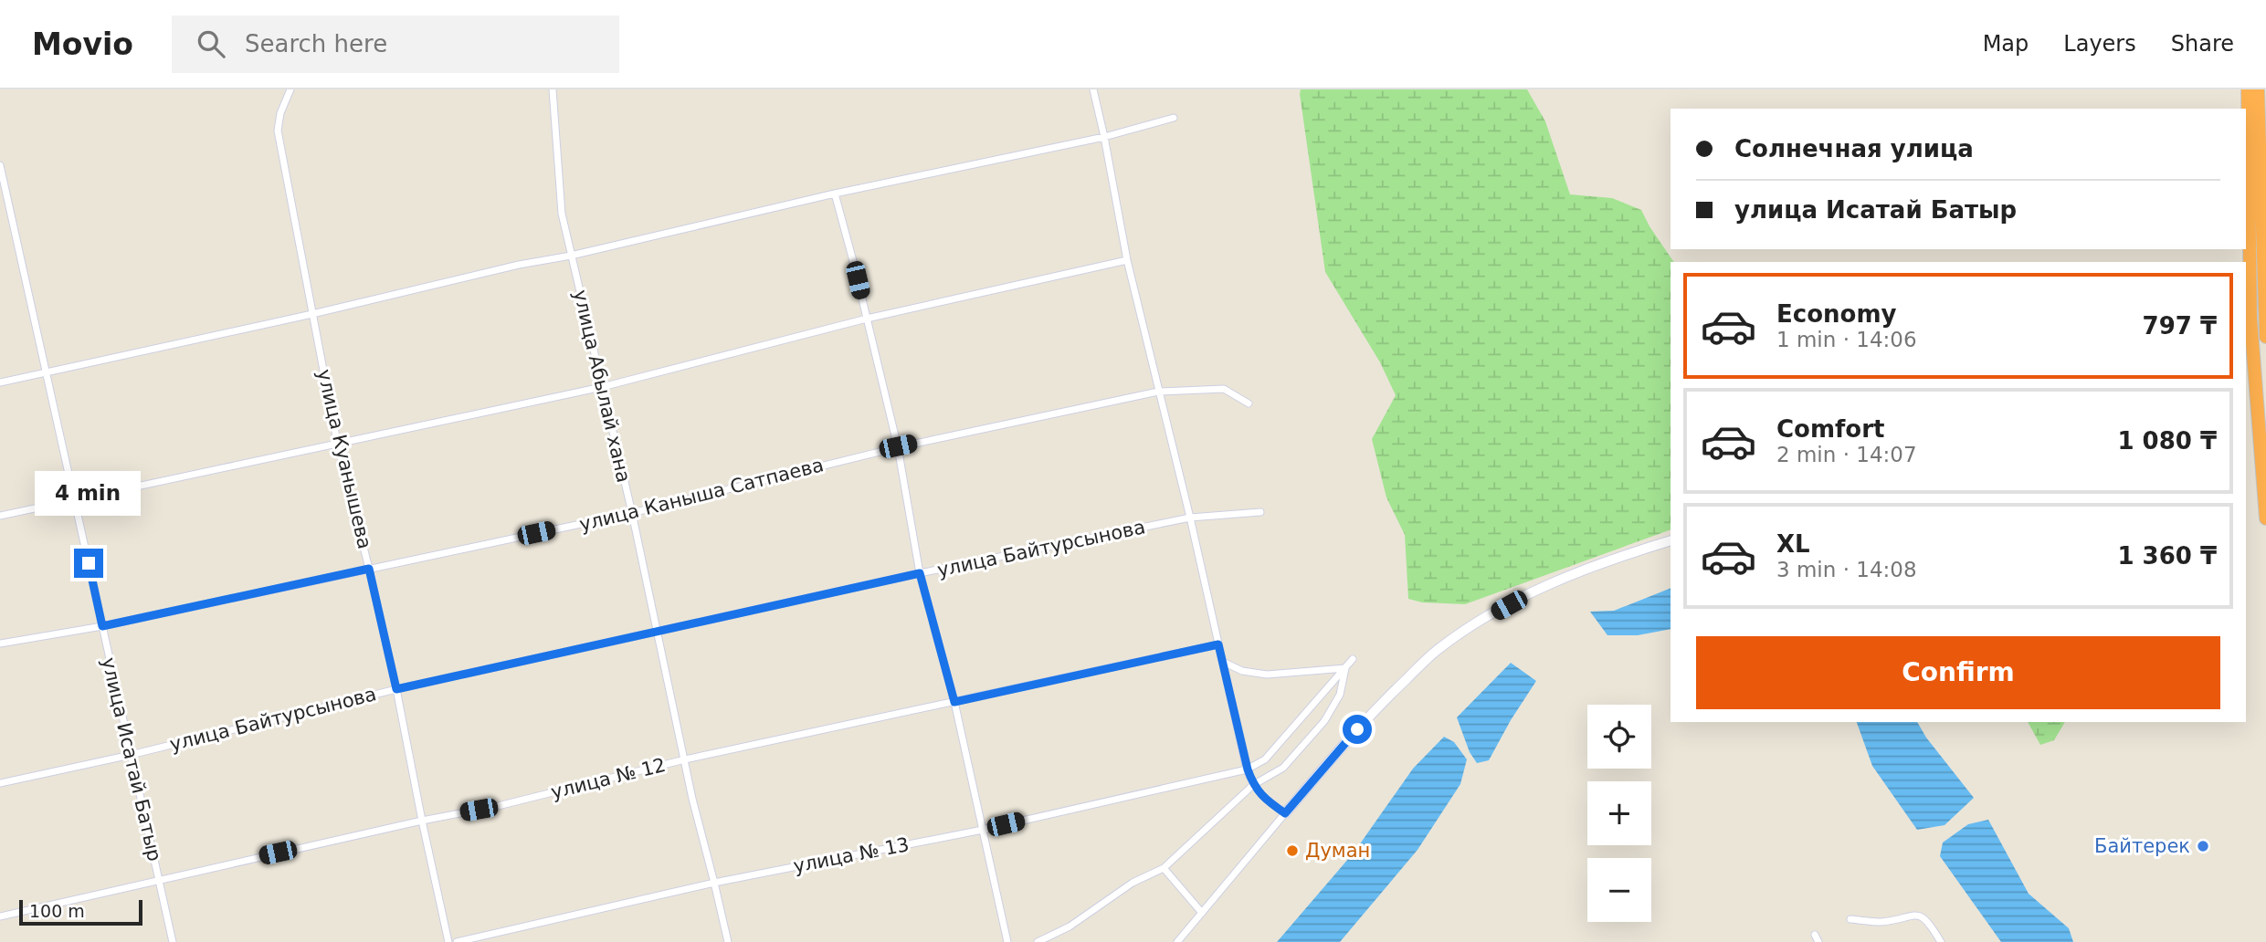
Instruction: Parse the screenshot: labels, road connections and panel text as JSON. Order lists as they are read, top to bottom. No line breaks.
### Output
{"streets":{"street":["улица Абылай хана","улица Куанышева","улица Каныша Сатпаева","улица Байтурсынова","улица Исатай Батыр","улица № 12","улица № 13"]},"crossings":[["улица Абылай хана","улица Каныша Сатпаева"],["улица Абылай хана","улица Байтурсынова"],["улица Абылай хана","улица № 12"],["улица Абылай хана","улица № 13"],["улица Куанышева","улица Каныша Сатпаева"],["улица Куанышева","улица Байтурсынова"],["улица Куанышева","улица № 12"],["улица Каныша Сатпаева","улица Исатай Батыр"],["улица Байтурсынова","улица Исатай Батыр"],["улица Исатай Батыр","улица № 12"]],"places":["Байтерек","Думан"],"scale_bar":"100 m","page":{"header":"Movio","search":"Search here","nav":["Map","Layers","Share"],"banner":["Солнечная улица","улица Исатай Батыр"],"list":[{"name":"Economy","note":"1 min · 14:06","value":"797 ₸"},{"name":"Comfort","note":"2 min · 14:07","value":"1 080 ₸"},{"name":"XL","note":"3 min · 14:08","value":"1 360 ₸"}],"bubble":"4 min","buttons":"Confirm","map_buttons":["+","−"],"scale":"100 m"}}
